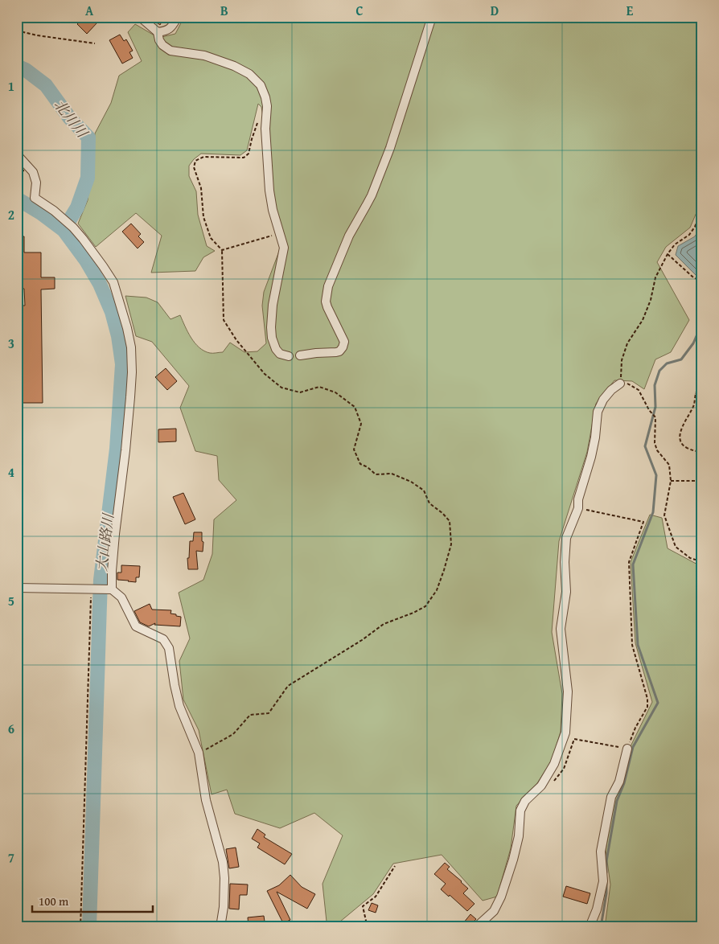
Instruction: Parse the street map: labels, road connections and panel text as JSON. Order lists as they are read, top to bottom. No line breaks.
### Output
{"water":["北川川","大山路川"],"scale_bar":"100 m","grid":{"columns":["A","B","C","D","E"],"rows":["1","2","3","4","5","6","7"]}}
